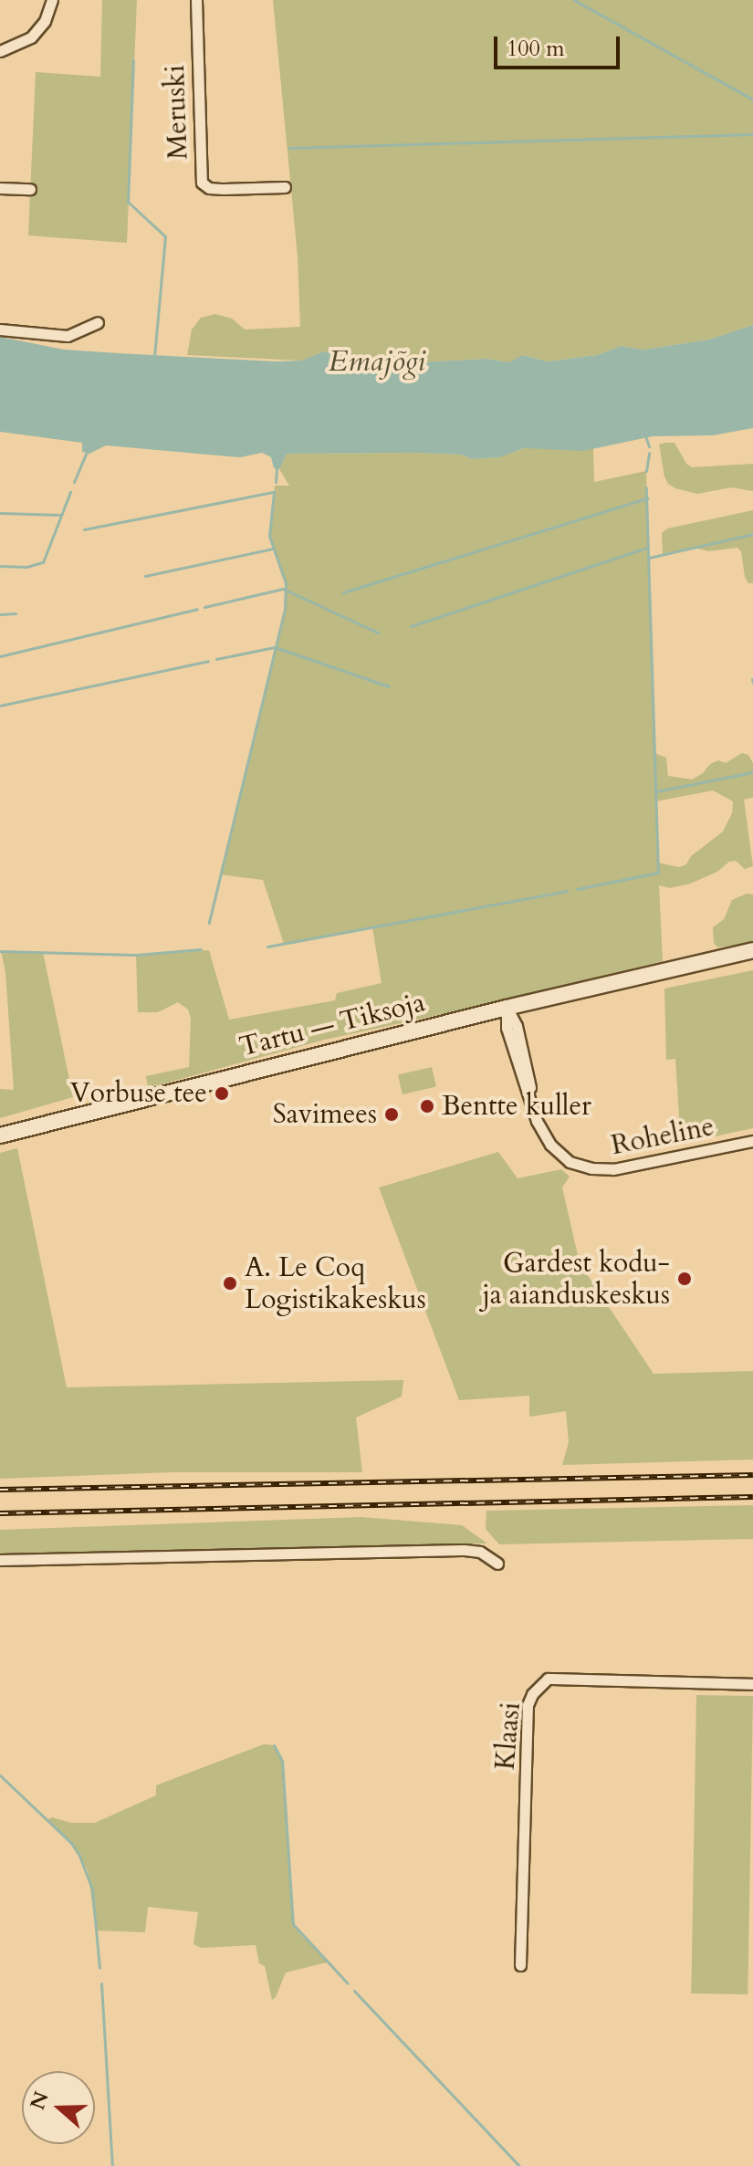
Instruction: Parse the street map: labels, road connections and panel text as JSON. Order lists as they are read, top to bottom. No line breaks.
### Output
{"streets":{"main road":["Tartu — Tiksoja"],"street":["Meruski","Roheline","Klaasi"]},"crossings":[["Tartu — Tiksoja","Roheline"]],"water":["Emajõgi"],"places":["Vorbuse tee","Bentte kuller","Savimees","Gardest kodu- ja aianduskeskus","A. Le Coq Logistikakeskus"],"scale_bar":"100 m","north":"left"}
